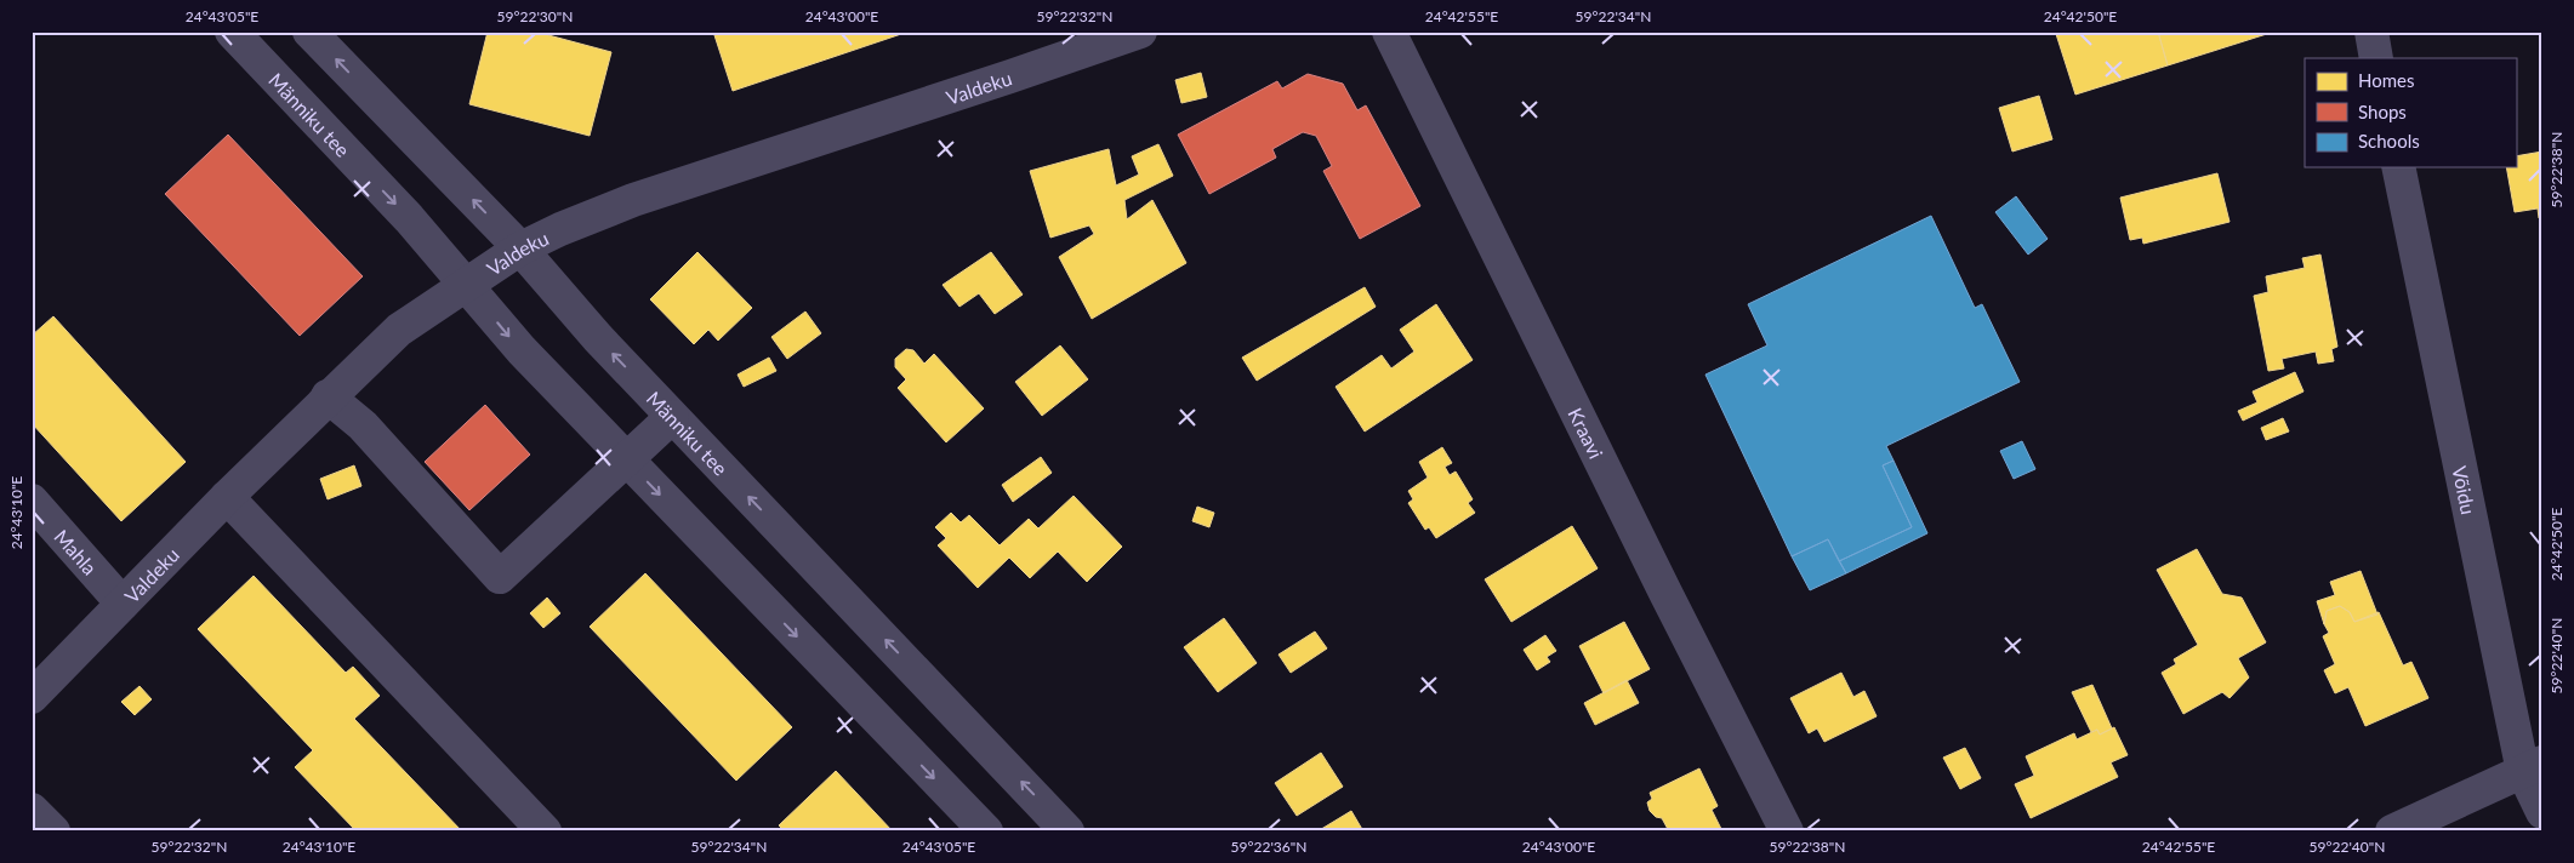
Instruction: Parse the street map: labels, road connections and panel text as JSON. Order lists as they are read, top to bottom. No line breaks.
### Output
{"streets":{"street":["Valdeku","Männiku tee","Kraavi","Võidu","Mahla"]},"crossings":[["Valdeku","Männiku tee"],["Valdeku","Mahla"]],"legend":["Homes","Shops","Schools"],"coordinates":["24°43'05\"E","59°22'30\"N","24°43'00\"E","59°22'32\"N","24°42'55\"E","59°22'34\"N","24°42'50\"E","59°22'38\"N","24°43'10\"E","59°22'40\"N","59°22'36\"N"]}
